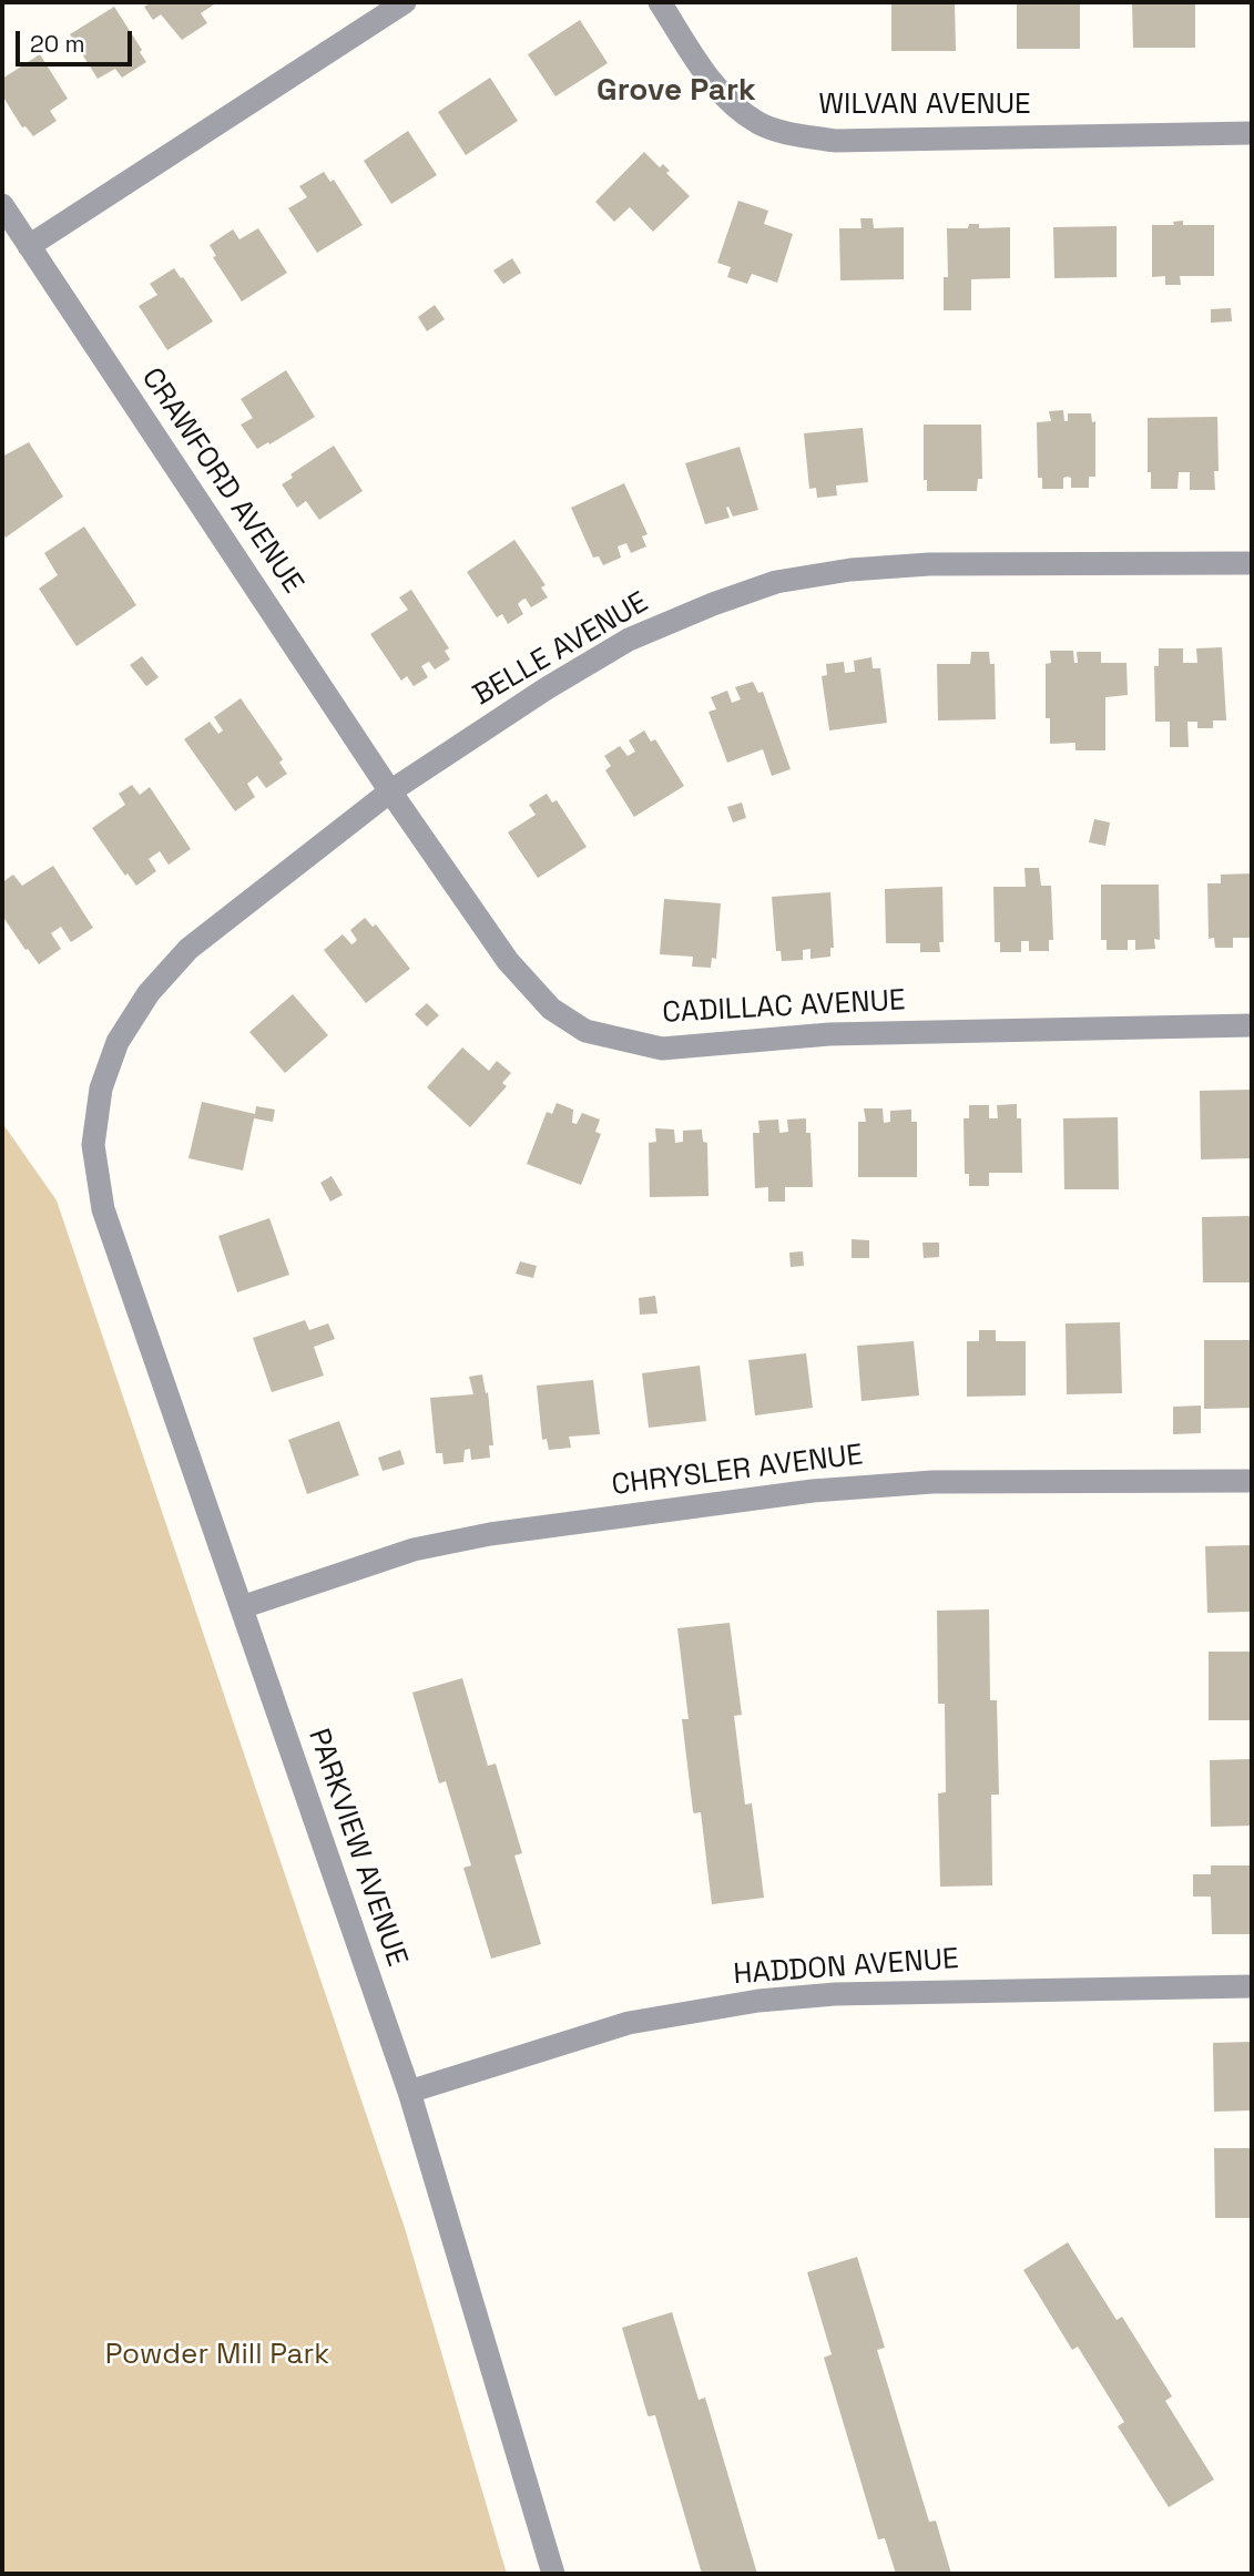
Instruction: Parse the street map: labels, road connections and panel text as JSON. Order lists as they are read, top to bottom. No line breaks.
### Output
{"streets":{"street":["WILVAN AVENUE","CRAWFORD AVENUE","BELLE AVENUE","CADILLAC AVENUE","CHRYSLER AVENUE","PARKVIEW AVENUE","HADDON AVENUE"]},"crossings":[["CRAWFORD AVENUE","BELLE AVENUE"],["CRAWFORD AVENUE","CADILLAC AVENUE"],["BELLE AVENUE","CADILLAC AVENUE"],["BELLE AVENUE","PARKVIEW AVENUE"],["CHRYSLER AVENUE","PARKVIEW AVENUE"],["PARKVIEW AVENUE","HADDON AVENUE"]],"districts":["Grove Park"],"parks":["Powder Mill Park"],"scale_bar":"20 m"}
